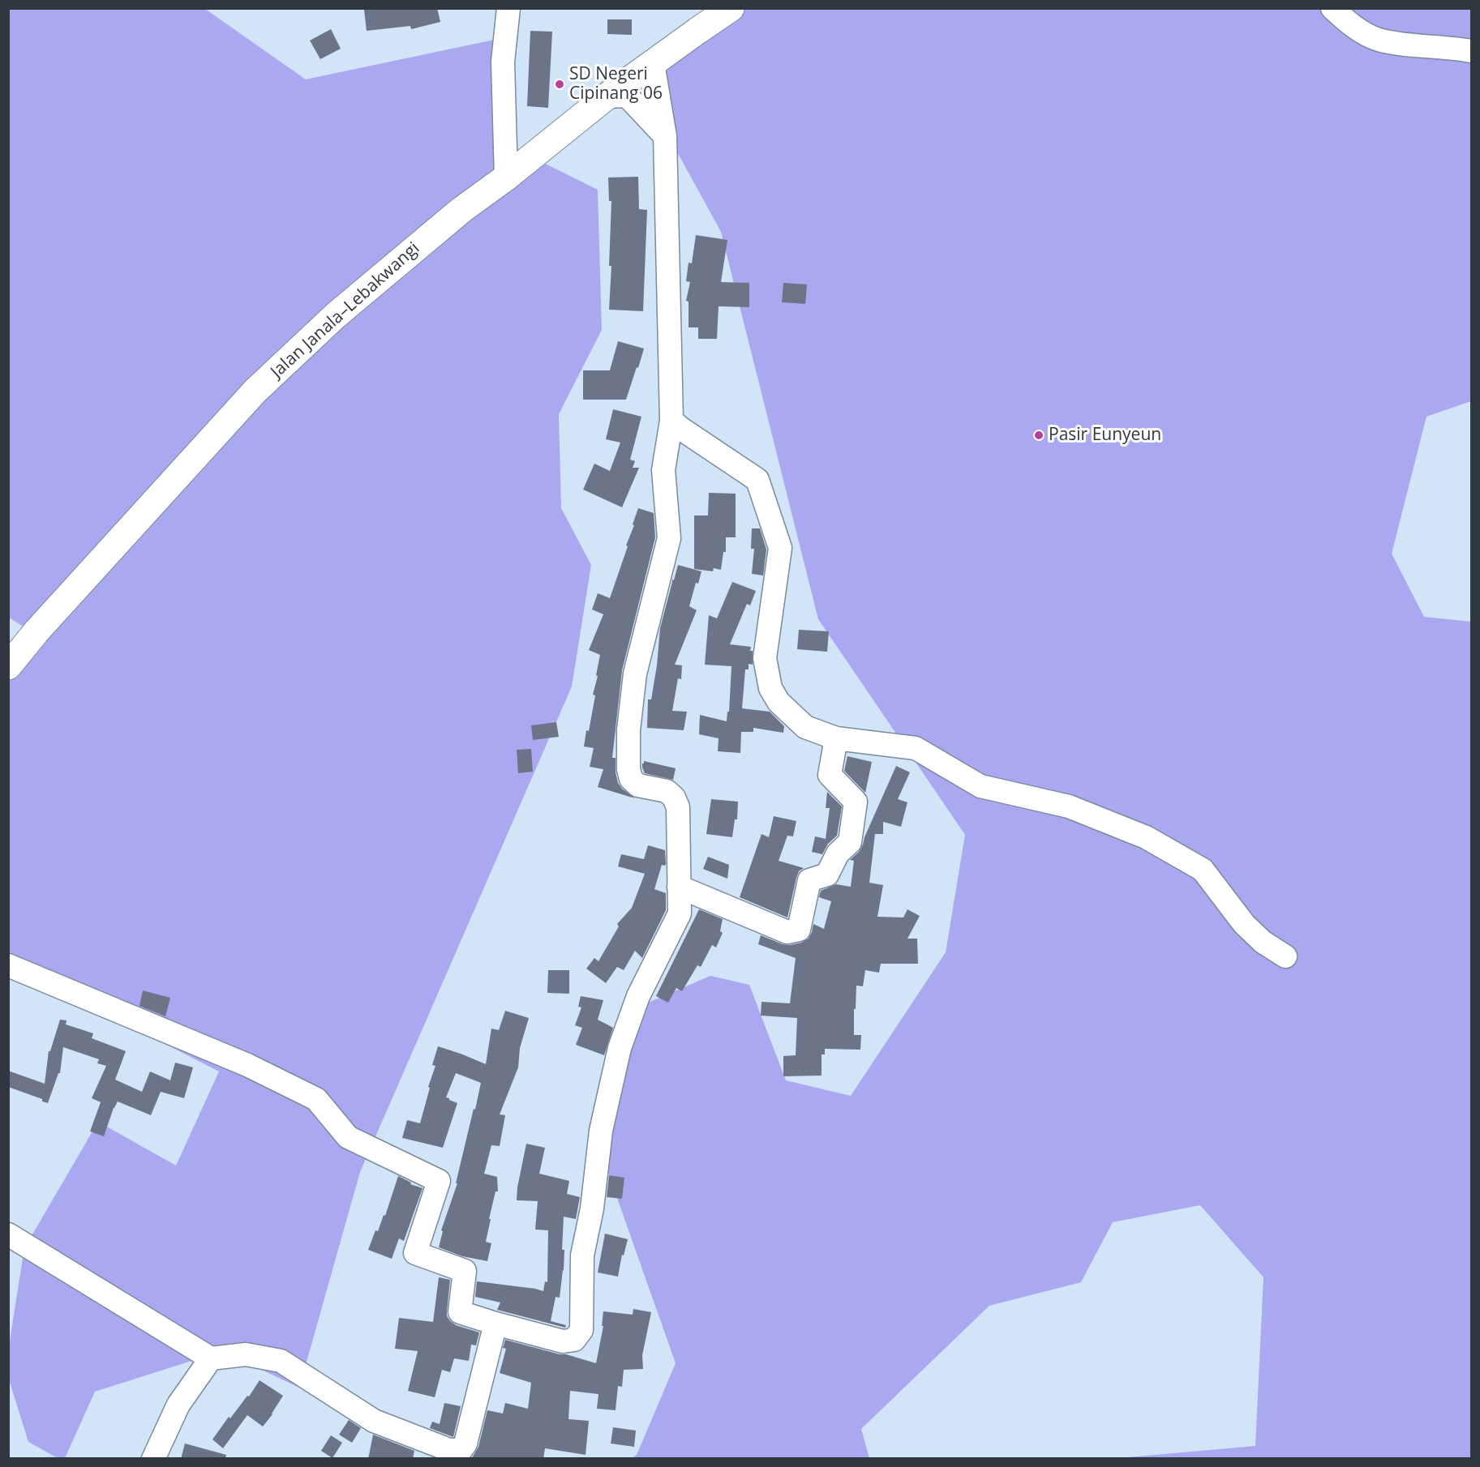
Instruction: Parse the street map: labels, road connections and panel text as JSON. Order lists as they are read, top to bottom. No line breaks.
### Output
{"streets":{"main road":["Jalan Janala–Lebakwangi"]},"places":["SD Negeri Cipinang 06","Pasir Eunyeun"]}
